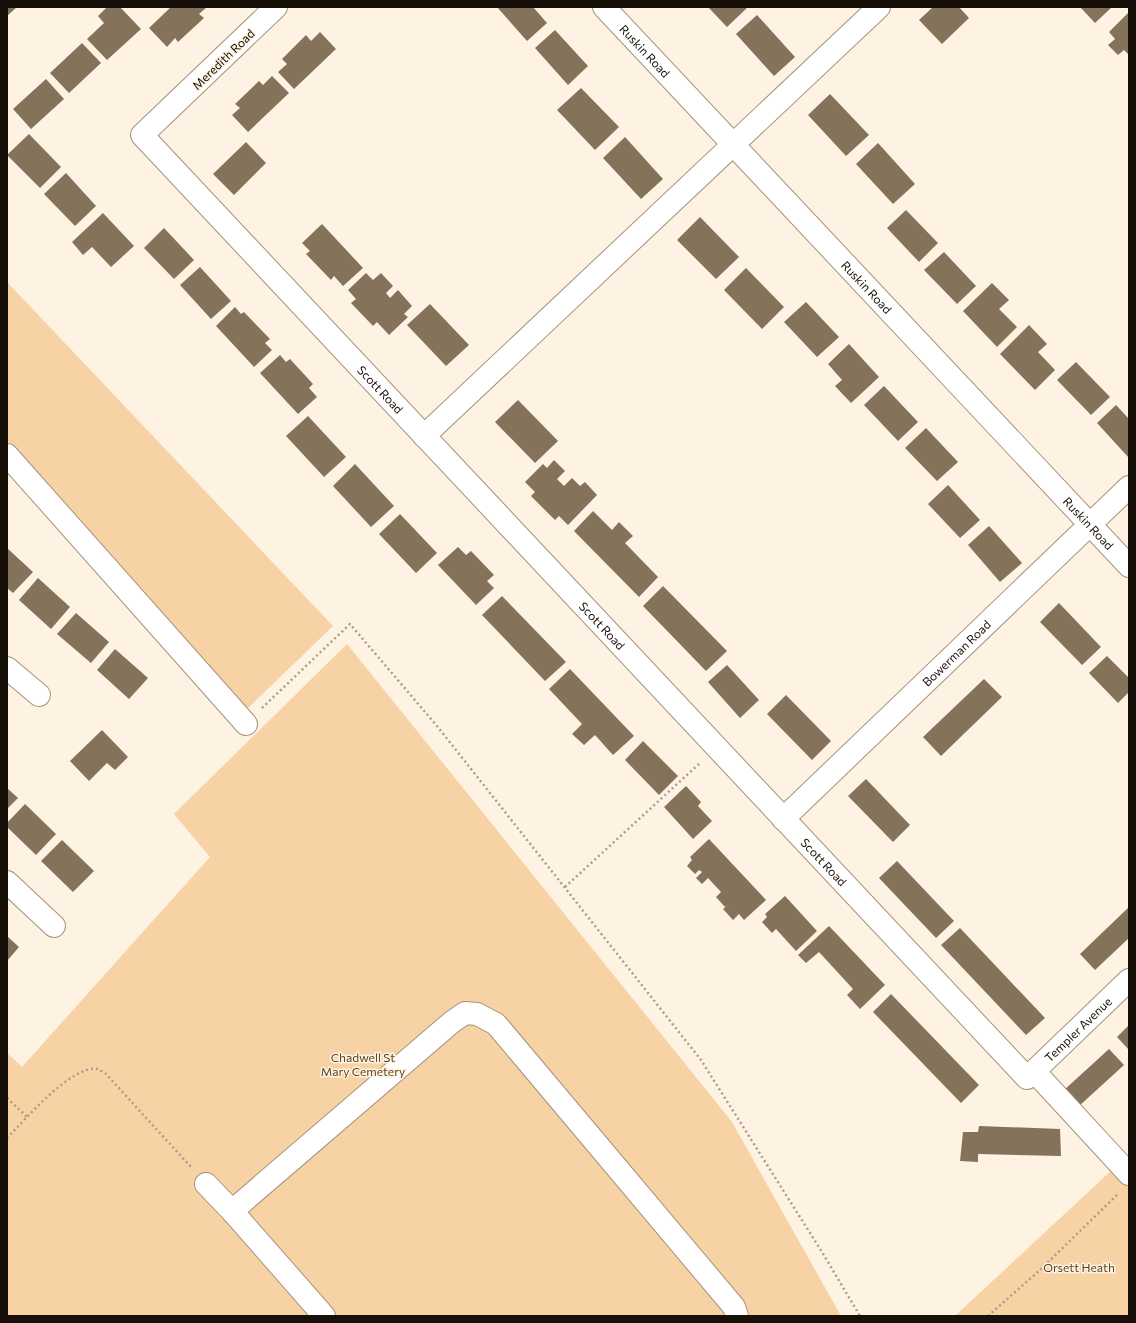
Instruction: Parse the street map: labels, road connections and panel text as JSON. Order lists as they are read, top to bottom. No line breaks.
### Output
{"streets":{"street":["Ruskin Road","Meredith Road","Scott Road","Bowerman Road","Templer Avenue"]},"crossings":[["Ruskin Road","Bowerman Road"],["Meredith Road","Scott Road"],["Scott Road","Bowerman Road"],["Scott Road","Templer Avenue"]],"parks":["Chadwell St Mary Cemetery","Orsett Heath"]}
